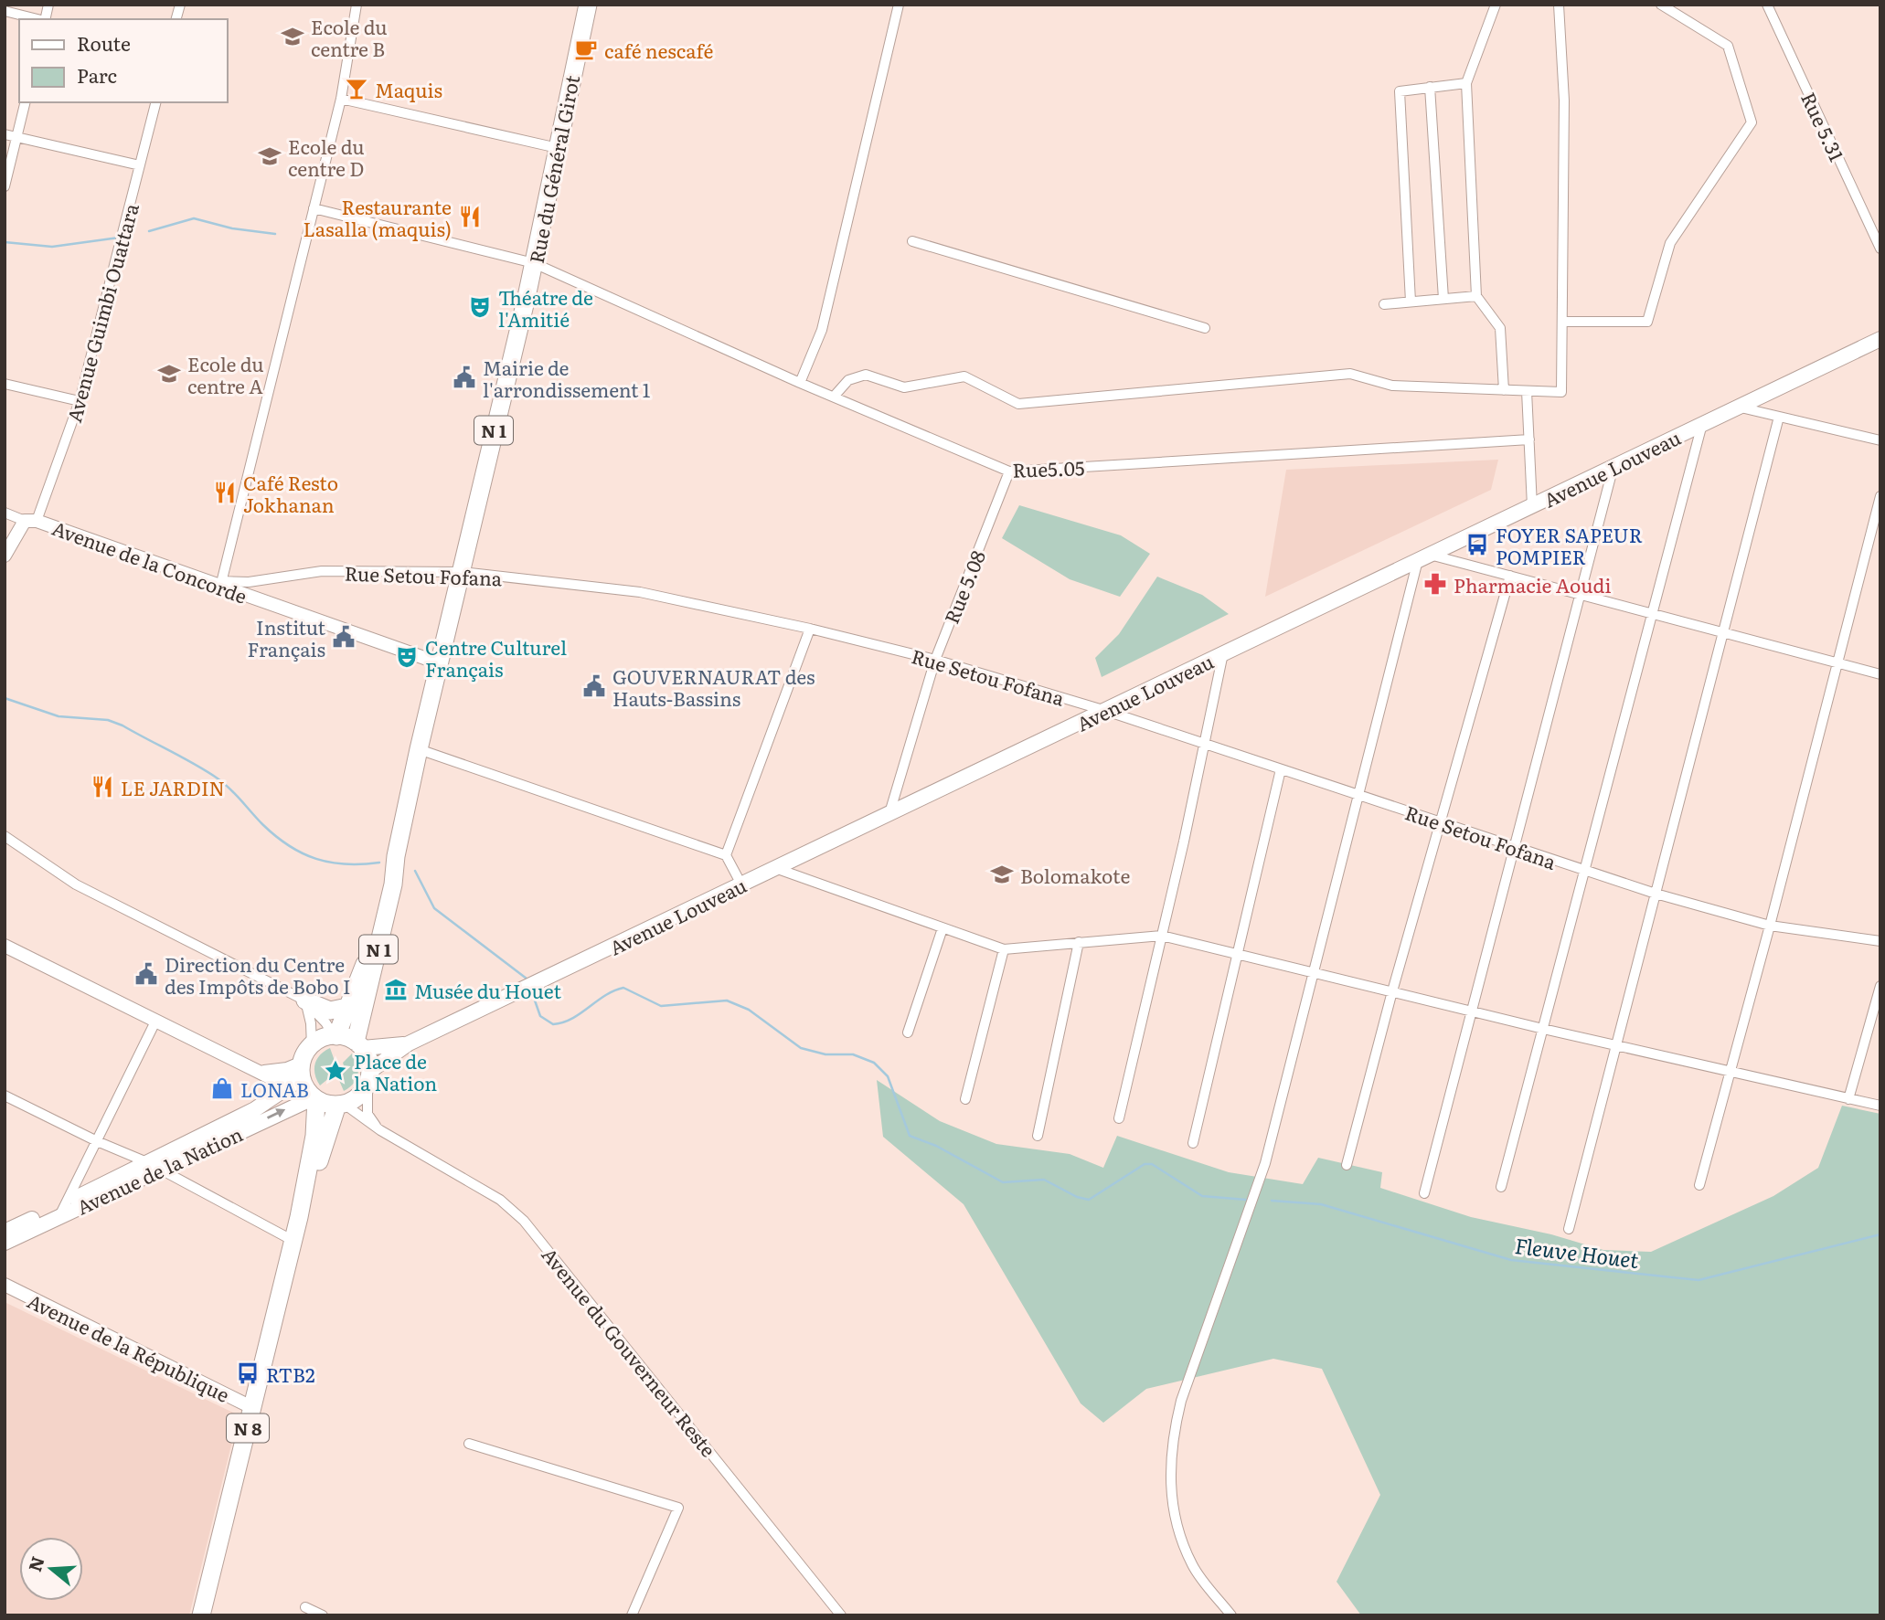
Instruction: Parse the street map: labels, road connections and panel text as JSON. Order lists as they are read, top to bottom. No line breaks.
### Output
{"streets":{"highway":["Rue du Général Girot","N 1","N 8"],"main road":["Avenue Louveau","Avenue de la Nation"],"street":["Rue 5.31","Avenue Guimbi Ouattara","Rue5.05","Avenue de la Concorde","Rue Setou Fofana","Rue 5.08","Avenue de la République","Avenue du Gouverneur Reste"]},"crossings":[["Rue du Général Girot","N 1"],["Rue du Général Girot","Rue5.05"],["Rue du Général Girot","Avenue de la Concorde"],["Rue du Général Girot","Rue Setou Fofana"],["Avenue Guimbi Ouattara","Avenue de la Concorde"],["N 1","Avenue Louveau"],["N 1","Avenue de la Nation"],["N 1","Avenue du Gouverneur Reste"],["N 1","N 8"],["Rue5.05","Rue 5.08"],["Avenue Louveau","Rue Setou Fofana"],["Avenue Louveau","Rue 5.08"],["Avenue Louveau","Avenue de la Nation"],["Avenue Louveau","Avenue du Gouverneur Reste"],["Avenue Louveau","N 8"],["Avenue de la Concorde","Rue Setou Fofana"],["Rue Setou Fofana","Rue 5.08"],["Avenue de la Nation","Avenue du Gouverneur Reste"],["Avenue de la Nation","N 8"],["Avenue de la République","N 8"],["Avenue du Gouverneur Reste","N 8"]],"water":["Fleuve Houet"],"places":{"school or university":["Ecole du centre B","Ecole du centre D","Ecole du centre A","Bolomakote"],"cafe":["café nescafé"],"bar":["Maquis"],"restaurant":["Restaurante Lasalla (maquis)","Café Resto Jokhanan","LE JARDIN"],"theatre":["Théatre de l'Amitié","Centre Culturel Français"],"public building":["Mairie de l'arrondissement 1","Institut Français","GOUVERNAURAT des Hauts-Bassins","Direction du Centre des Impôts de Bobo I"],"bus stop":["FOYER SAPEUR POMPIER","RTB2"],"pharmacy":["Pharmacie Aoudi"],"museum":["Musée du Houet"],"place":["Place de la Nation"],"shop":["LONAB"]},"legend":["Route","Parc"],"north":"left"}
